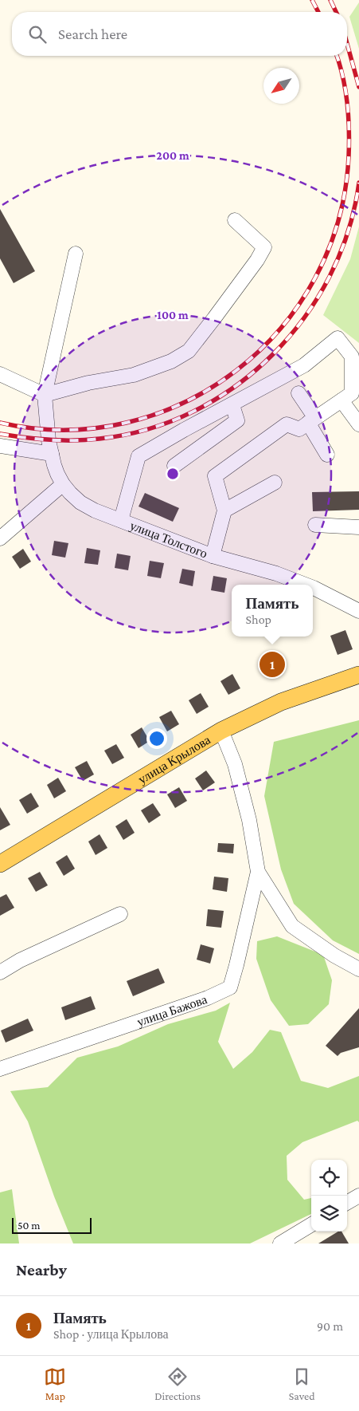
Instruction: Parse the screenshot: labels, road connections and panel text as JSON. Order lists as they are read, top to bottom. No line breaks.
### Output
{"streets":{"main road":["улица Крылова"],"street":["улица Толстого","улица Бажова"]},"scale_bar":"50 m","north":"bottom left","page":{"search":"Search here","popup":["Память","Shop"],"pins":"1","scale":"50 m","heading":"Nearby","list":[{"mark":"1","name":"Память","note":"Shop · улица Крылова","value":"90 m"}],"nav":["Map","Directions","Saved"]},"rings":["200 m","100 m"]}
